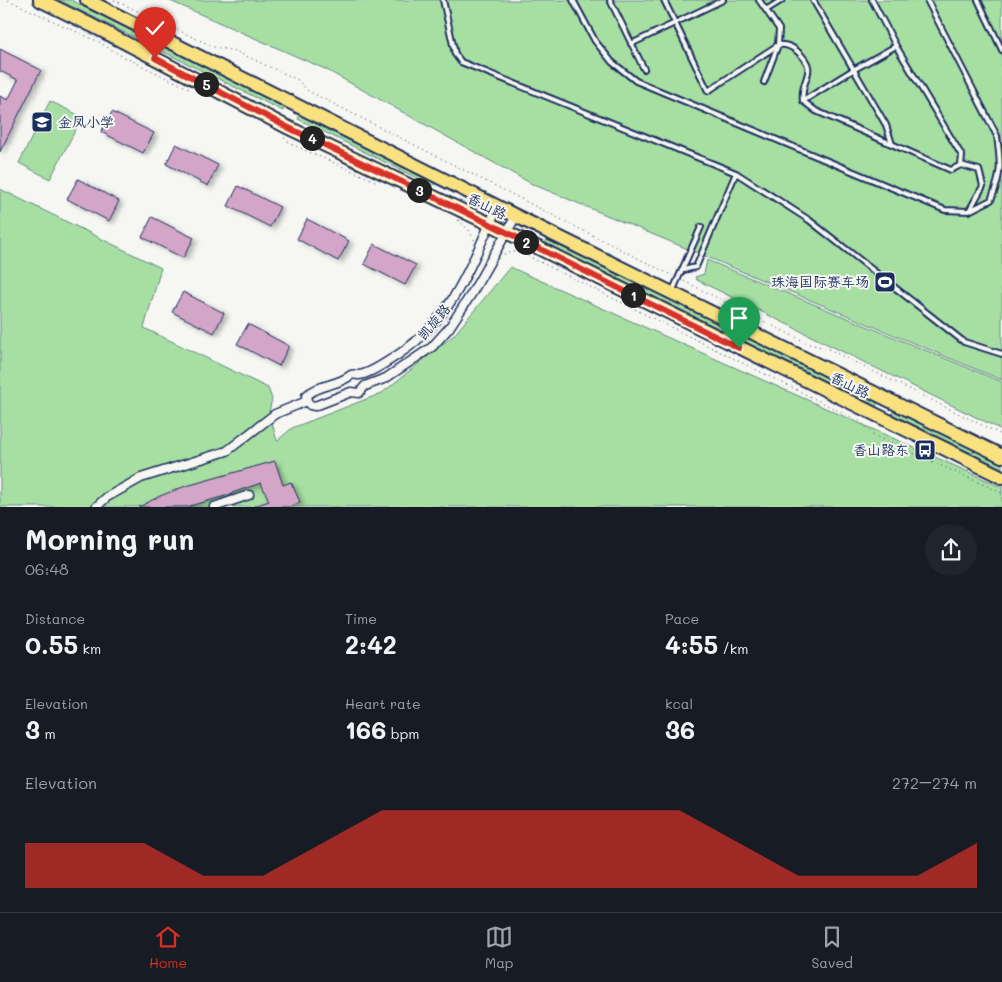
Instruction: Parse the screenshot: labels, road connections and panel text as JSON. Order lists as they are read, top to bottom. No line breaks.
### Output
{"streets":{"main road":["香山路"],"street":["凯旋路"]},"crossings":[["香山路","凯旋路"]],"places":{"school or university":["金凤小学"],"sports":["珠海国际赛车场"],"bus stop":["香山路东"]},"page":{"pins":["5","4","3","2","1"],"heading":["Morning run","06:48"],"stats":[["Distance","0.55 km"],["Time","2:42"],["Pace","4:55 /km"],["Elevation","3 m"],["Heart rate","166 bpm"],["kcal","36"]],"chart":["Elevation","272–274 m"],"tabs":["Home","Map","Saved"]}}
